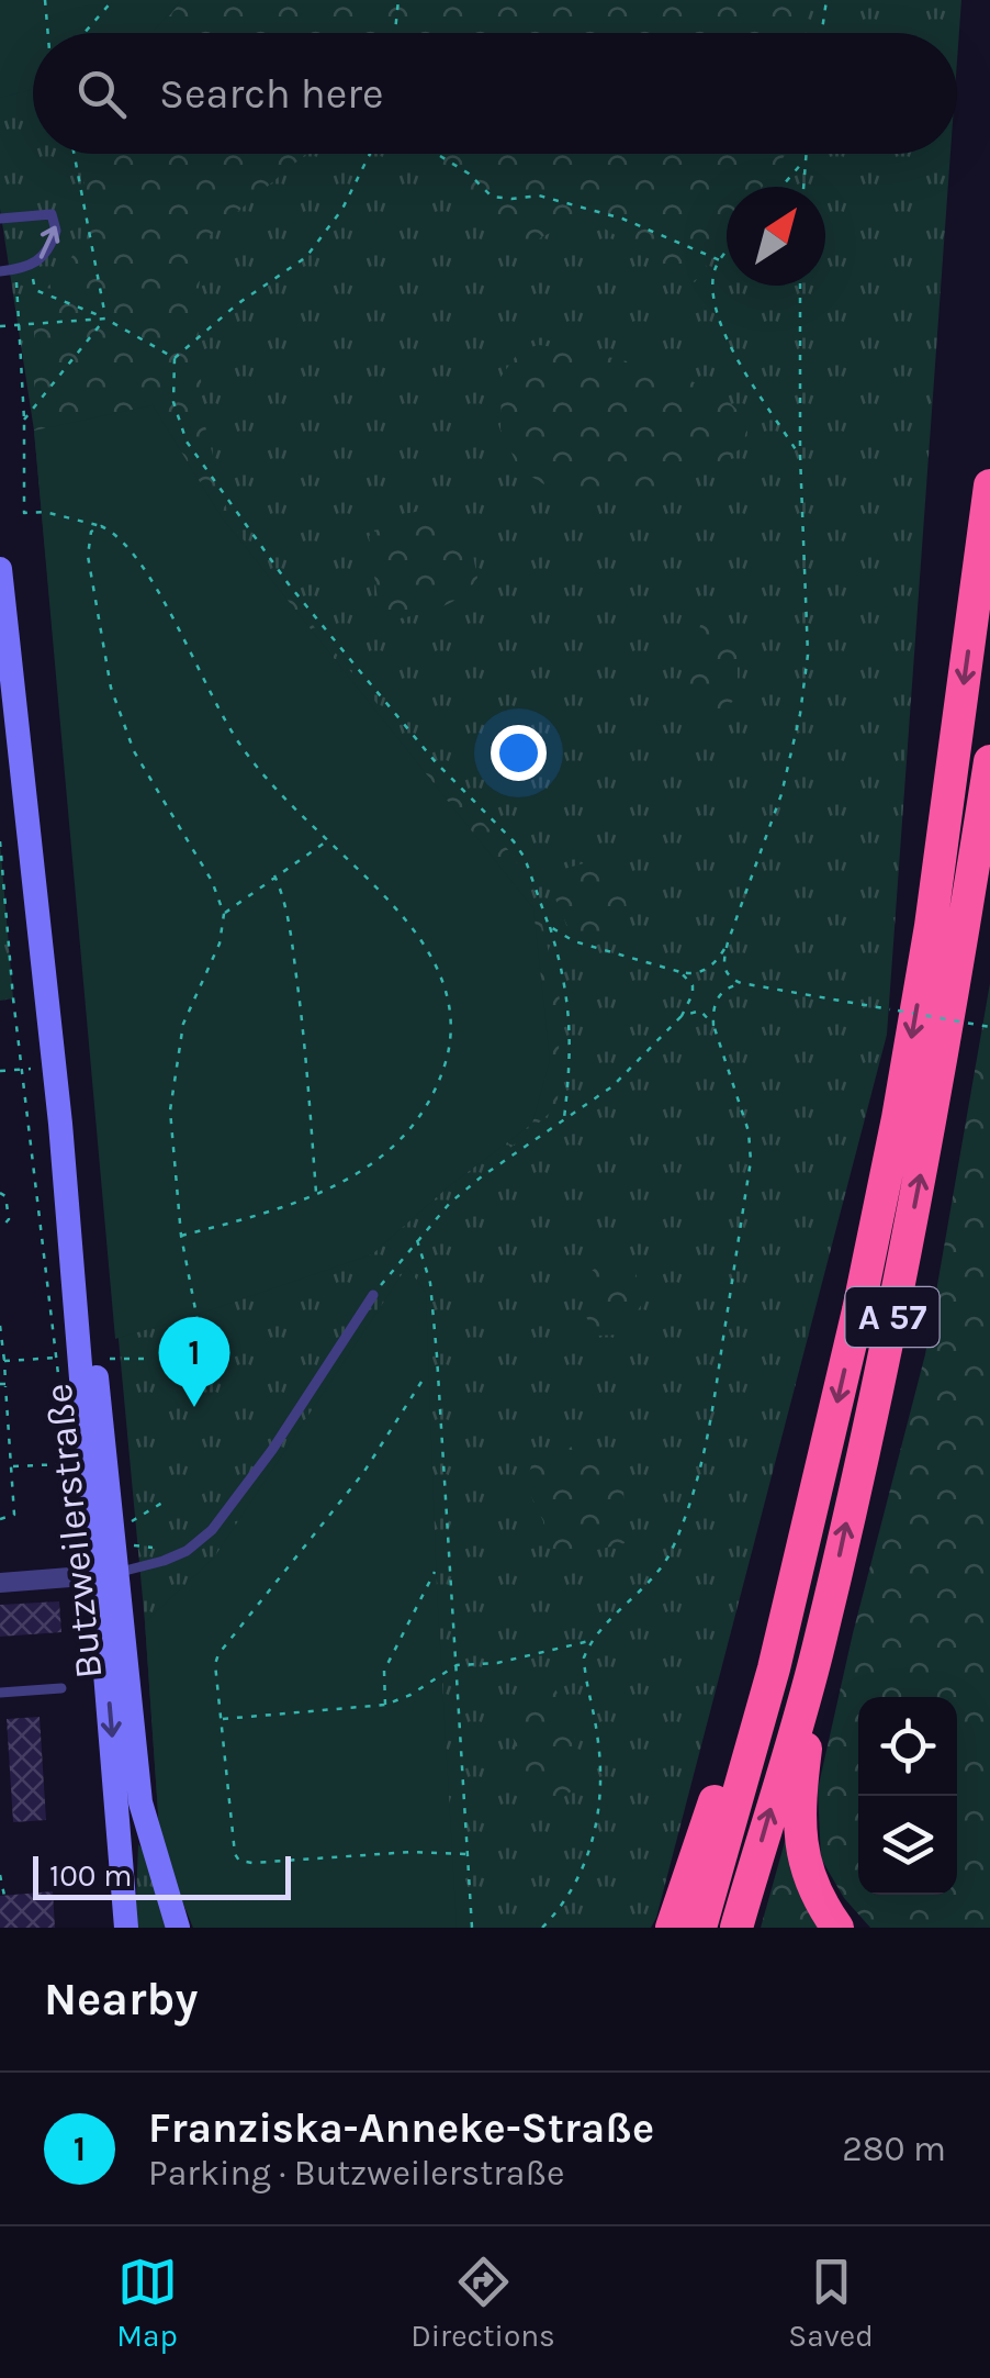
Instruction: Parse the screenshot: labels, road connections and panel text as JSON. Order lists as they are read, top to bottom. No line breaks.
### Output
{"streets":{"highway":["A 57"],"main road":["Butzweilerstraße"]},"scale_bar":"100 m","north":"top right","page":{"search":"Search here","pins":"1","scale":"100 m","heading":"Nearby","list":[{"mark":"1","name":"Franziska-Anneke-Straße","note":"Parking · Butzweilerstraße","value":"280 m"}],"nav":["Map","Directions","Saved"]}}
